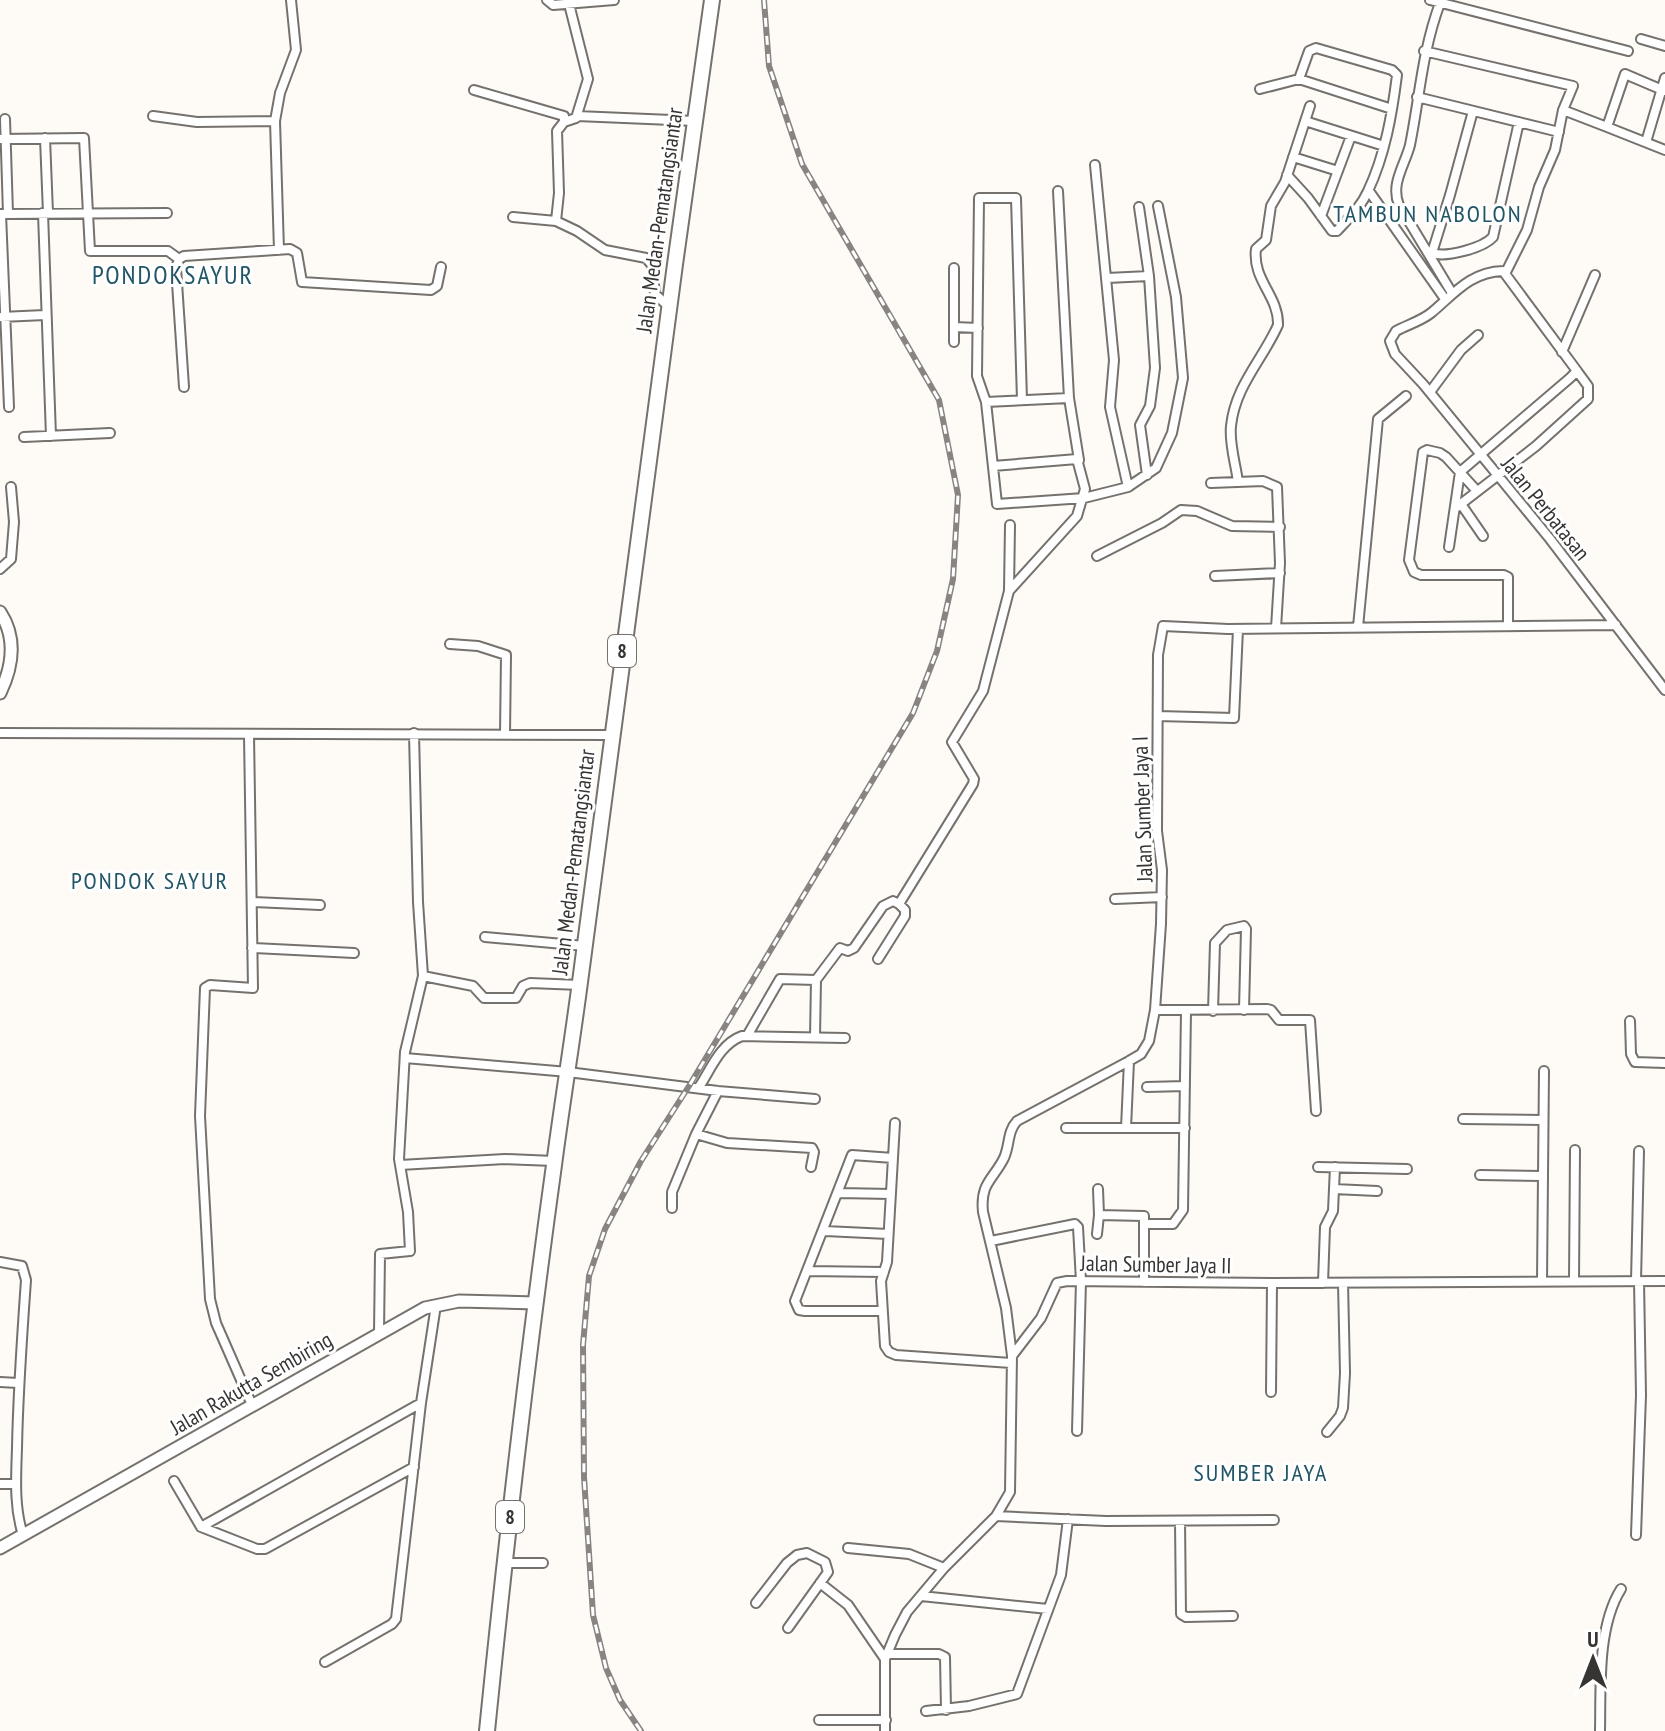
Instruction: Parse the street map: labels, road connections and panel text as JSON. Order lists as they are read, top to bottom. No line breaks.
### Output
{"streets":{"highway":["Jalan Medan-Pematangsiantar","8"],"main road":["Jalan Rakutta Sembiring"],"street":["Jalan Perbatasan","Jalan Sumber Jaya I","Jalan Sumber Jaya II"]},"crossings":[["Jalan Medan-Pematangsiantar","Jalan Rakutta Sembiring"],["Jalan Perbatasan","Jalan Sumber Jaya I"],["Jalan Sumber Jaya I","Jalan Sumber Jaya II"]],"districts":["TAMBUN NABOLON","PONDOKSAYUR","PONDOK SAYUR","SUMBER JAYA"],"north":"top"}
